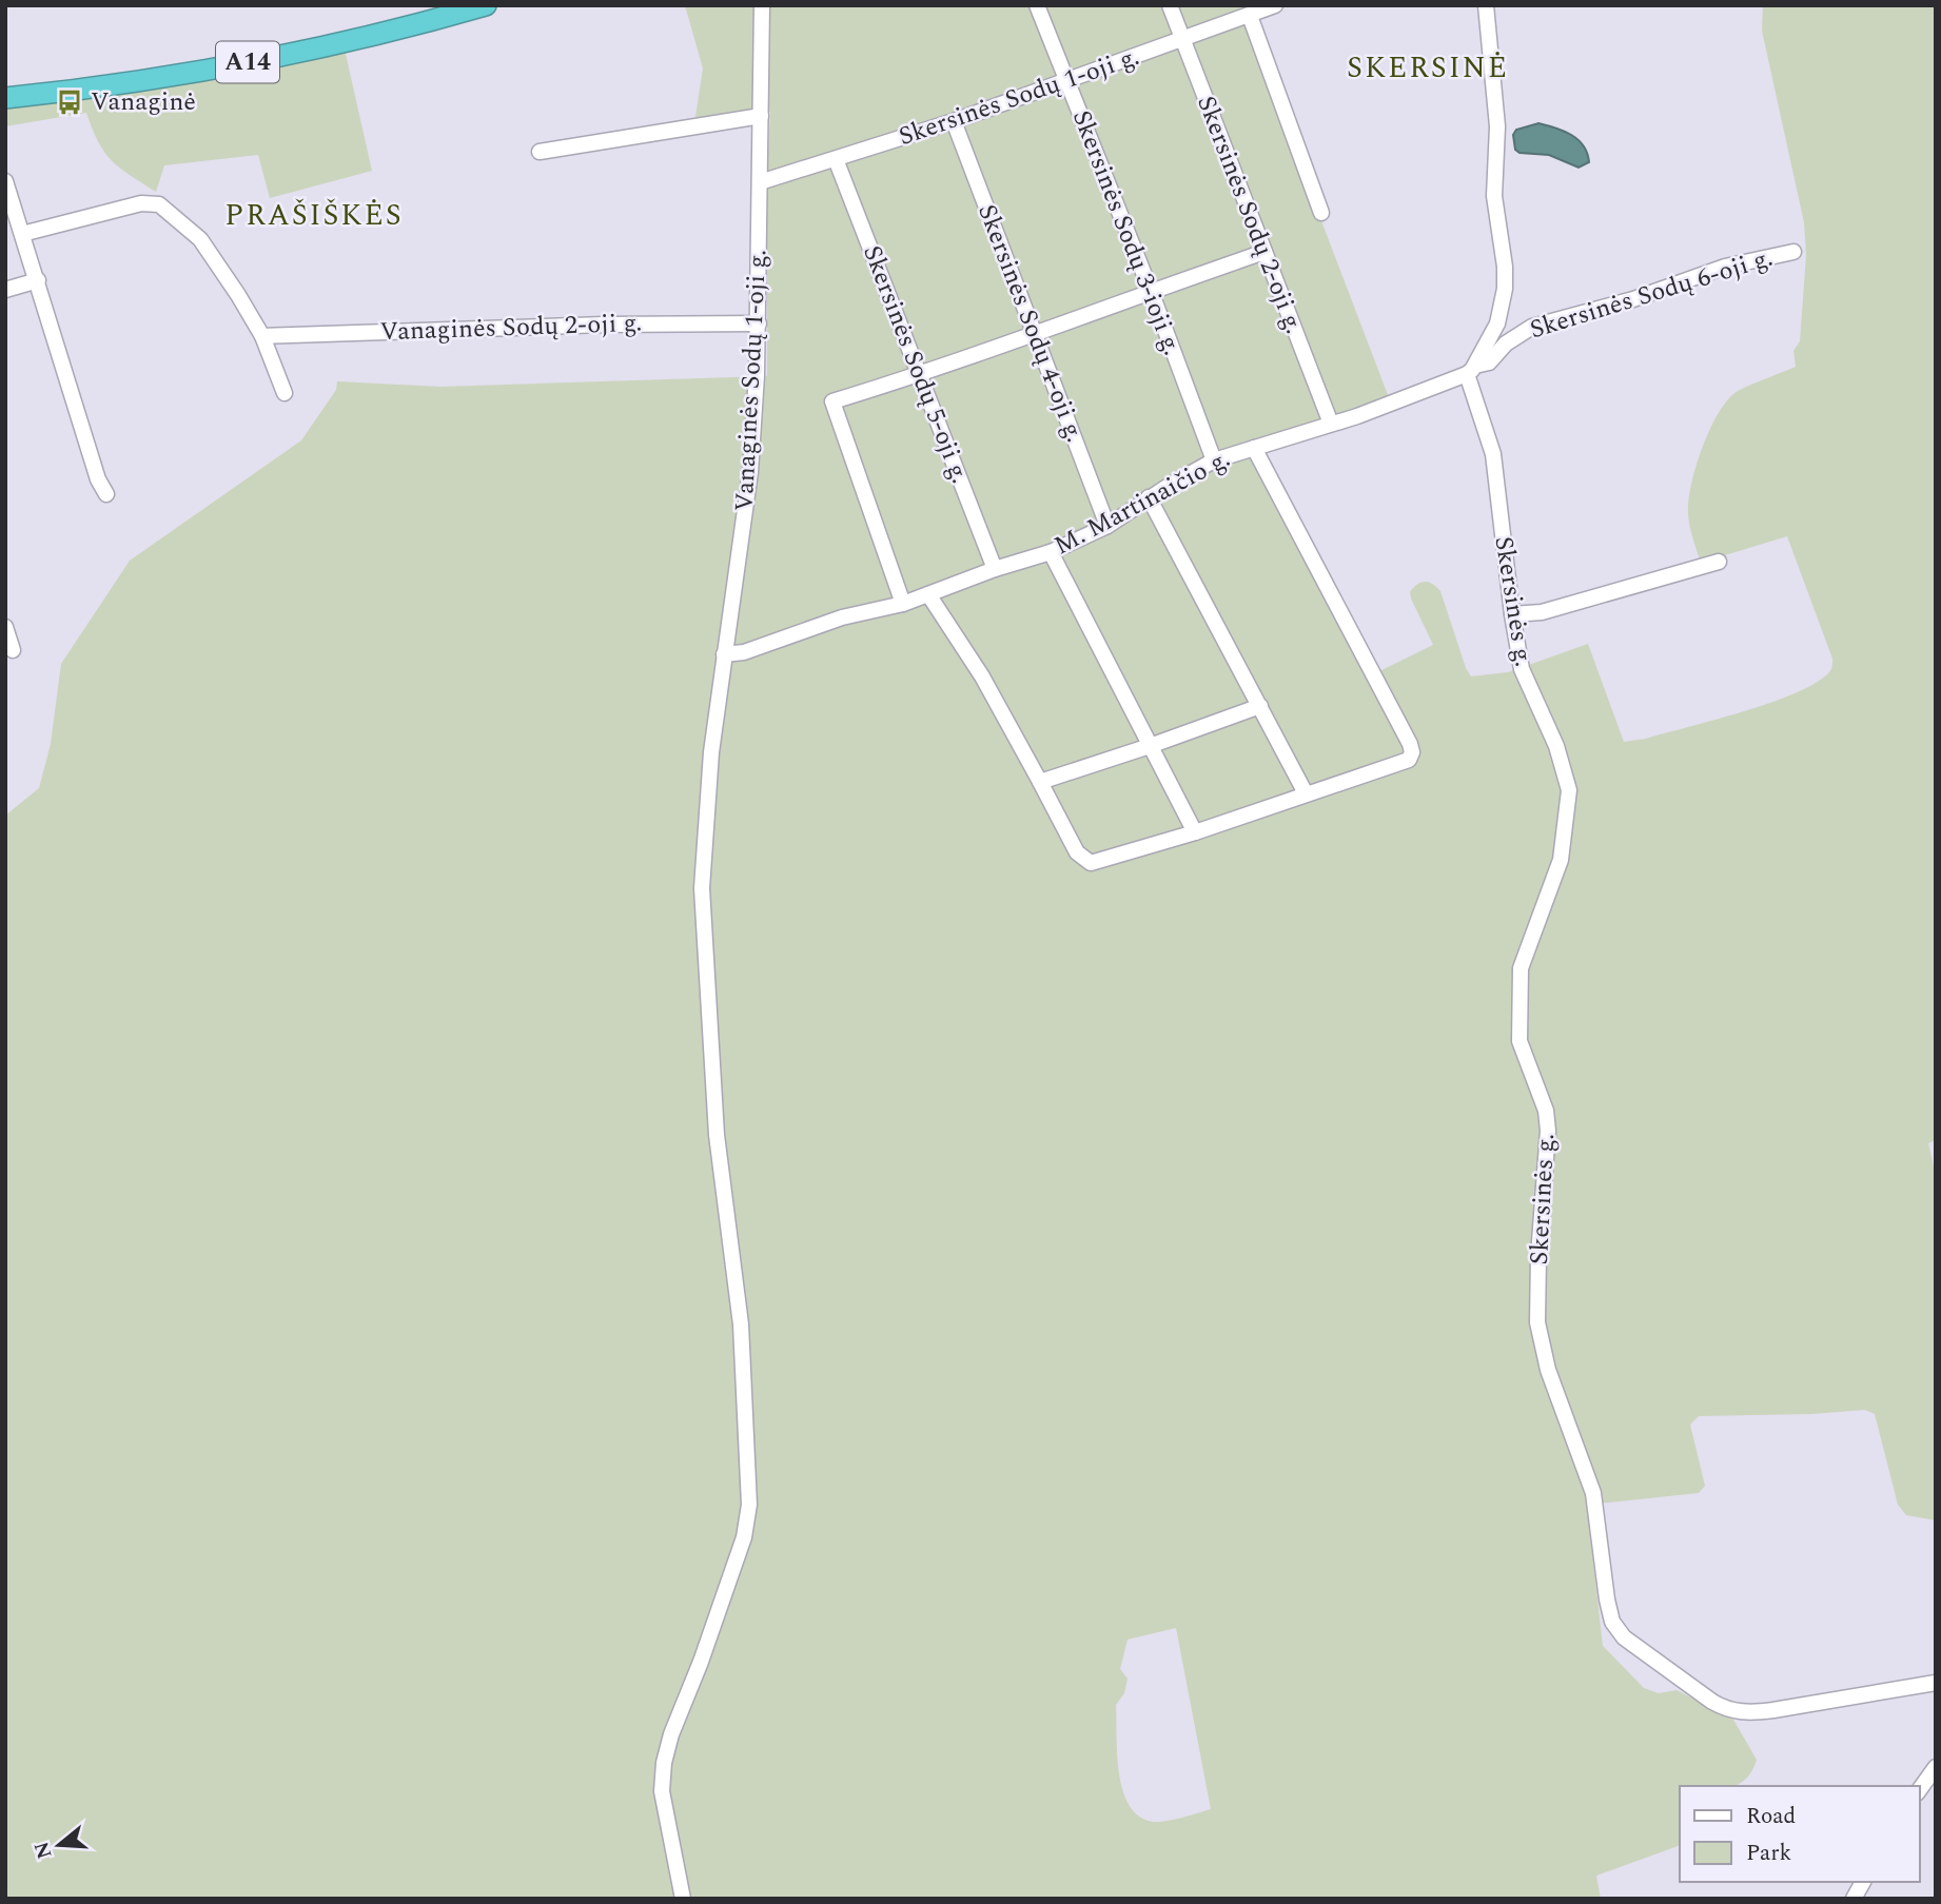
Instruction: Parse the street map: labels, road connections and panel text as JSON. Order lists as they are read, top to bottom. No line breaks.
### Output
{"streets":{"highway":["A14"],"street":["Skersinės Sodų 1-oji g.","Skersinės Sodų 2-oji g.","Skersinės Sodų 3-ioji g.","Skersinės Sodų 6-oji g.","Skersinės Sodų 4-oji g.","Vanaginės Sodų 2-oji g.","Skersinės Sodų 5-oji g.","Vanaginės Sodų 1-oji g.","M. Martinaičio g.","Skersinės g."]},"crossings":[["Skersinės Sodų 1-oji g.","Skersinės Sodų 2-oji g."],["Skersinės Sodų 1-oji g.","Skersinės Sodų 3-ioji g."],["Skersinės Sodų 1-oji g.","Skersinės Sodų 4-oji g."],["Skersinės Sodų 1-oji g.","Skersinės Sodų 5-oji g."],["Skersinės Sodų 1-oji g.","Vanaginės Sodų 1-oji g."],["Skersinės Sodų 2-oji g.","M. Martinaičio g."],["Skersinės Sodų 3-ioji g.","M. Martinaičio g."],["Skersinės Sodų 6-oji g.","M. Martinaičio g."],["Skersinės Sodų 6-oji g.","Skersinės g."],["Skersinės Sodų 4-oji g.","M. Martinaičio g."],["Vanaginės Sodų 2-oji g.","Vanaginės Sodų 1-oji g."],["Skersinės Sodų 5-oji g.","M. Martinaičio g."],["M. Martinaičio g.","Skersinės g."]],"districts":["SKERSINĖ","PRAŠIŠKĖS"],"places":{"bus stop":["Vanaginė"]},"legend":["Road","Park"],"north":"left"}
